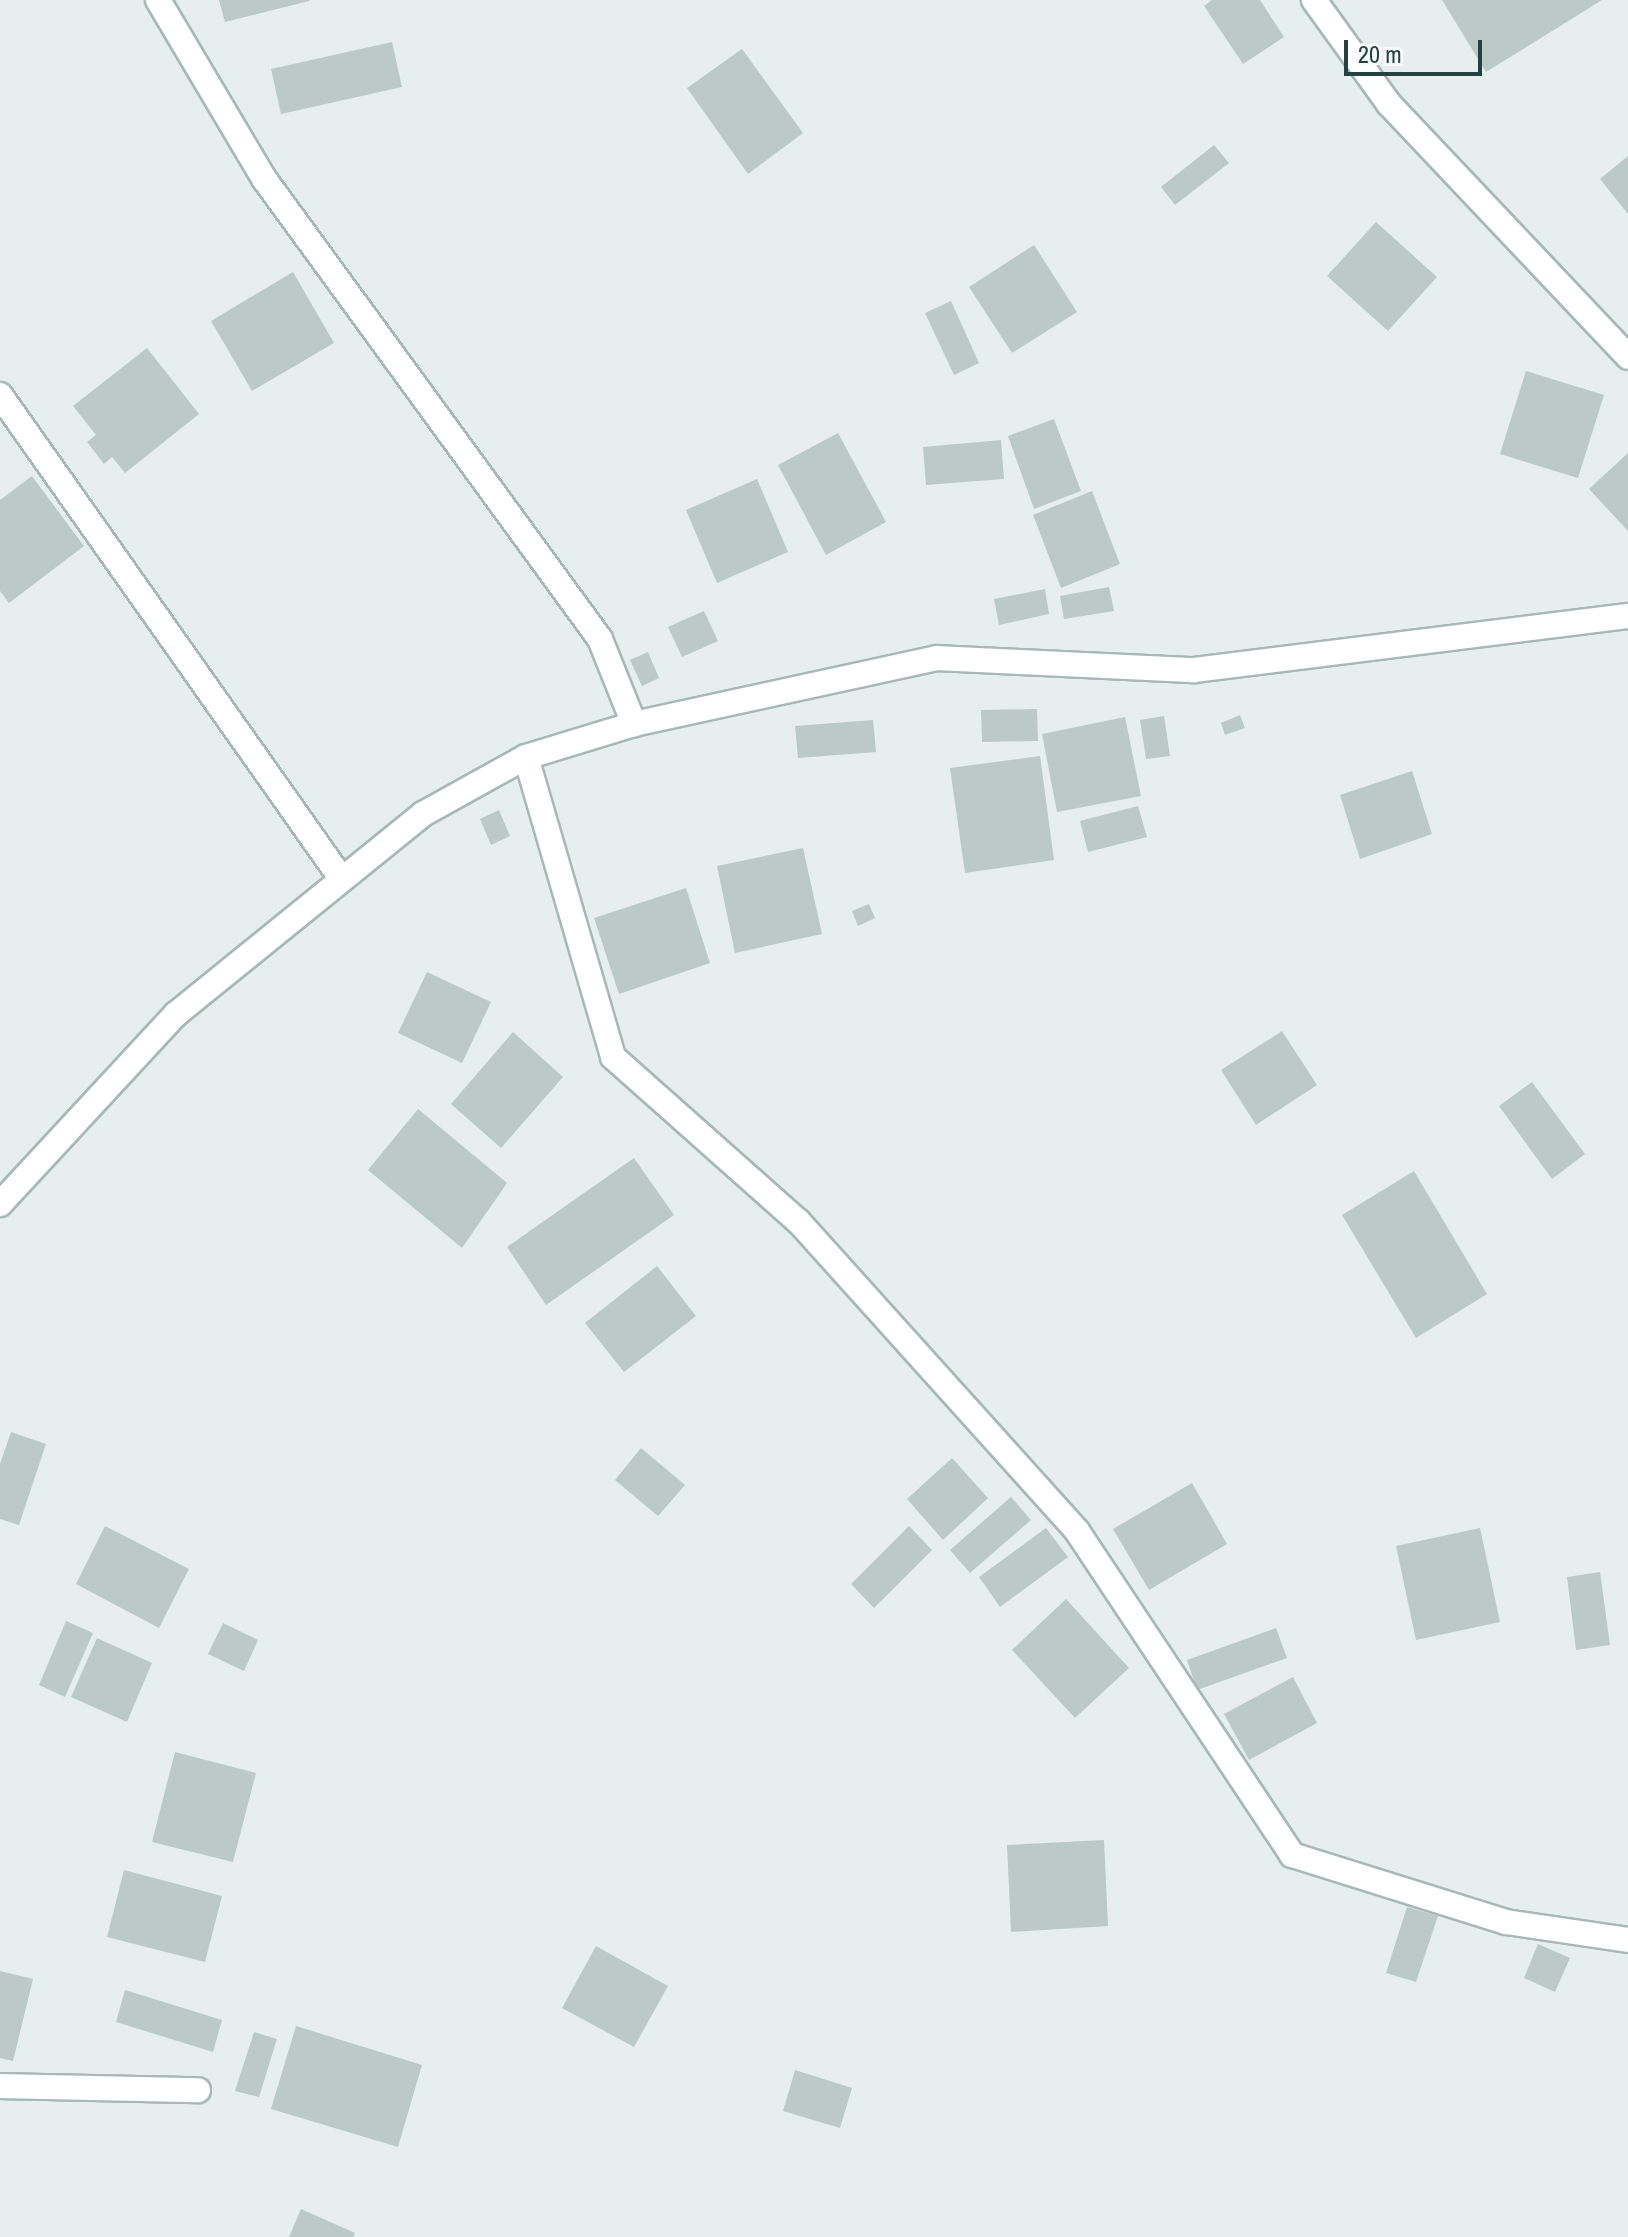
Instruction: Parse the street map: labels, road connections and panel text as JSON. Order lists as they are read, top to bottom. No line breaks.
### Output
{"scale_bar":"20 m"}
